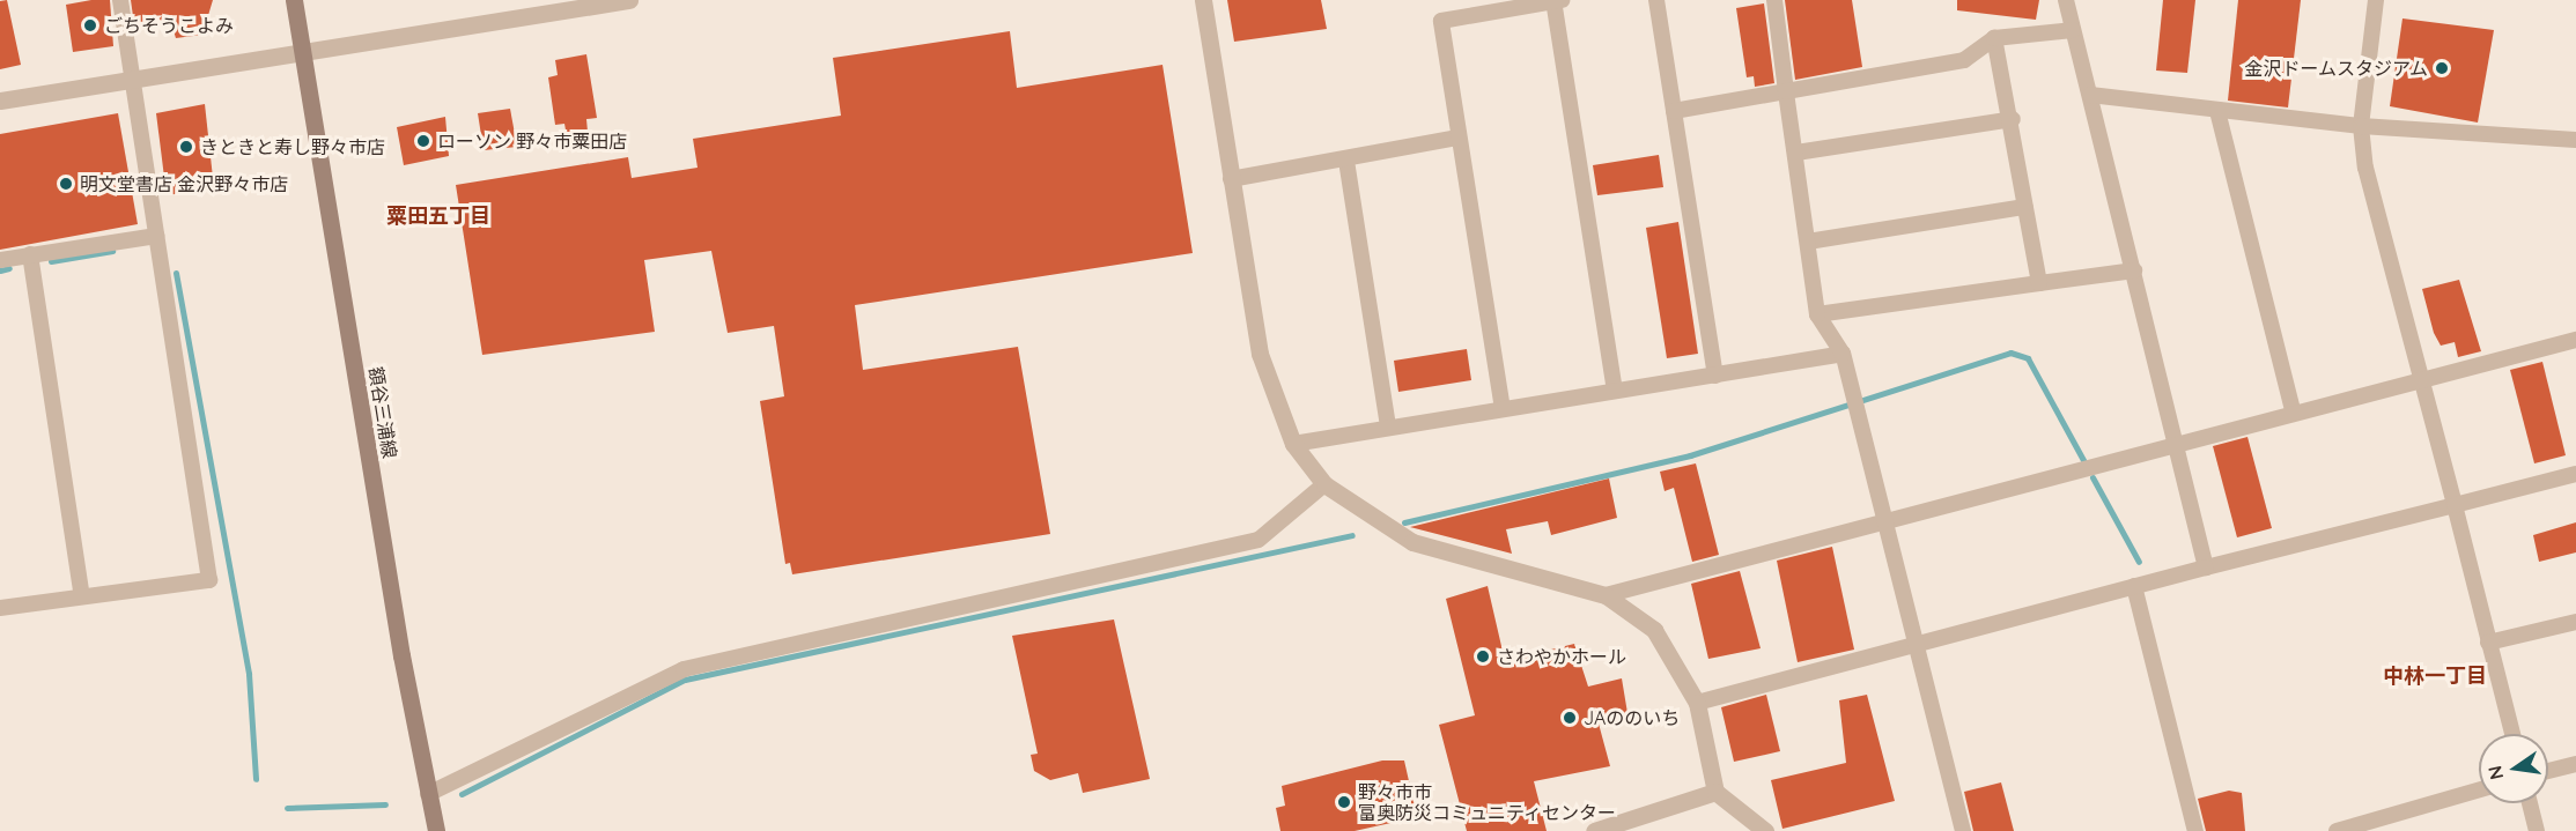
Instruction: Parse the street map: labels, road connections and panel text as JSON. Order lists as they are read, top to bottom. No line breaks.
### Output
{"streets":{"main road":["額谷三浦線"]},"districts":["粟田五丁目","中林一丁目"],"places":["ごちそうこよみ","金沢ドームスタジアム","ローソン 野々市粟田店","きときと寿し野々市店","明文堂書店 金沢野々市店","さわやかホール","JAののいち","野々市市 富奥防災コミュニティセンター"],"north":"left"}
